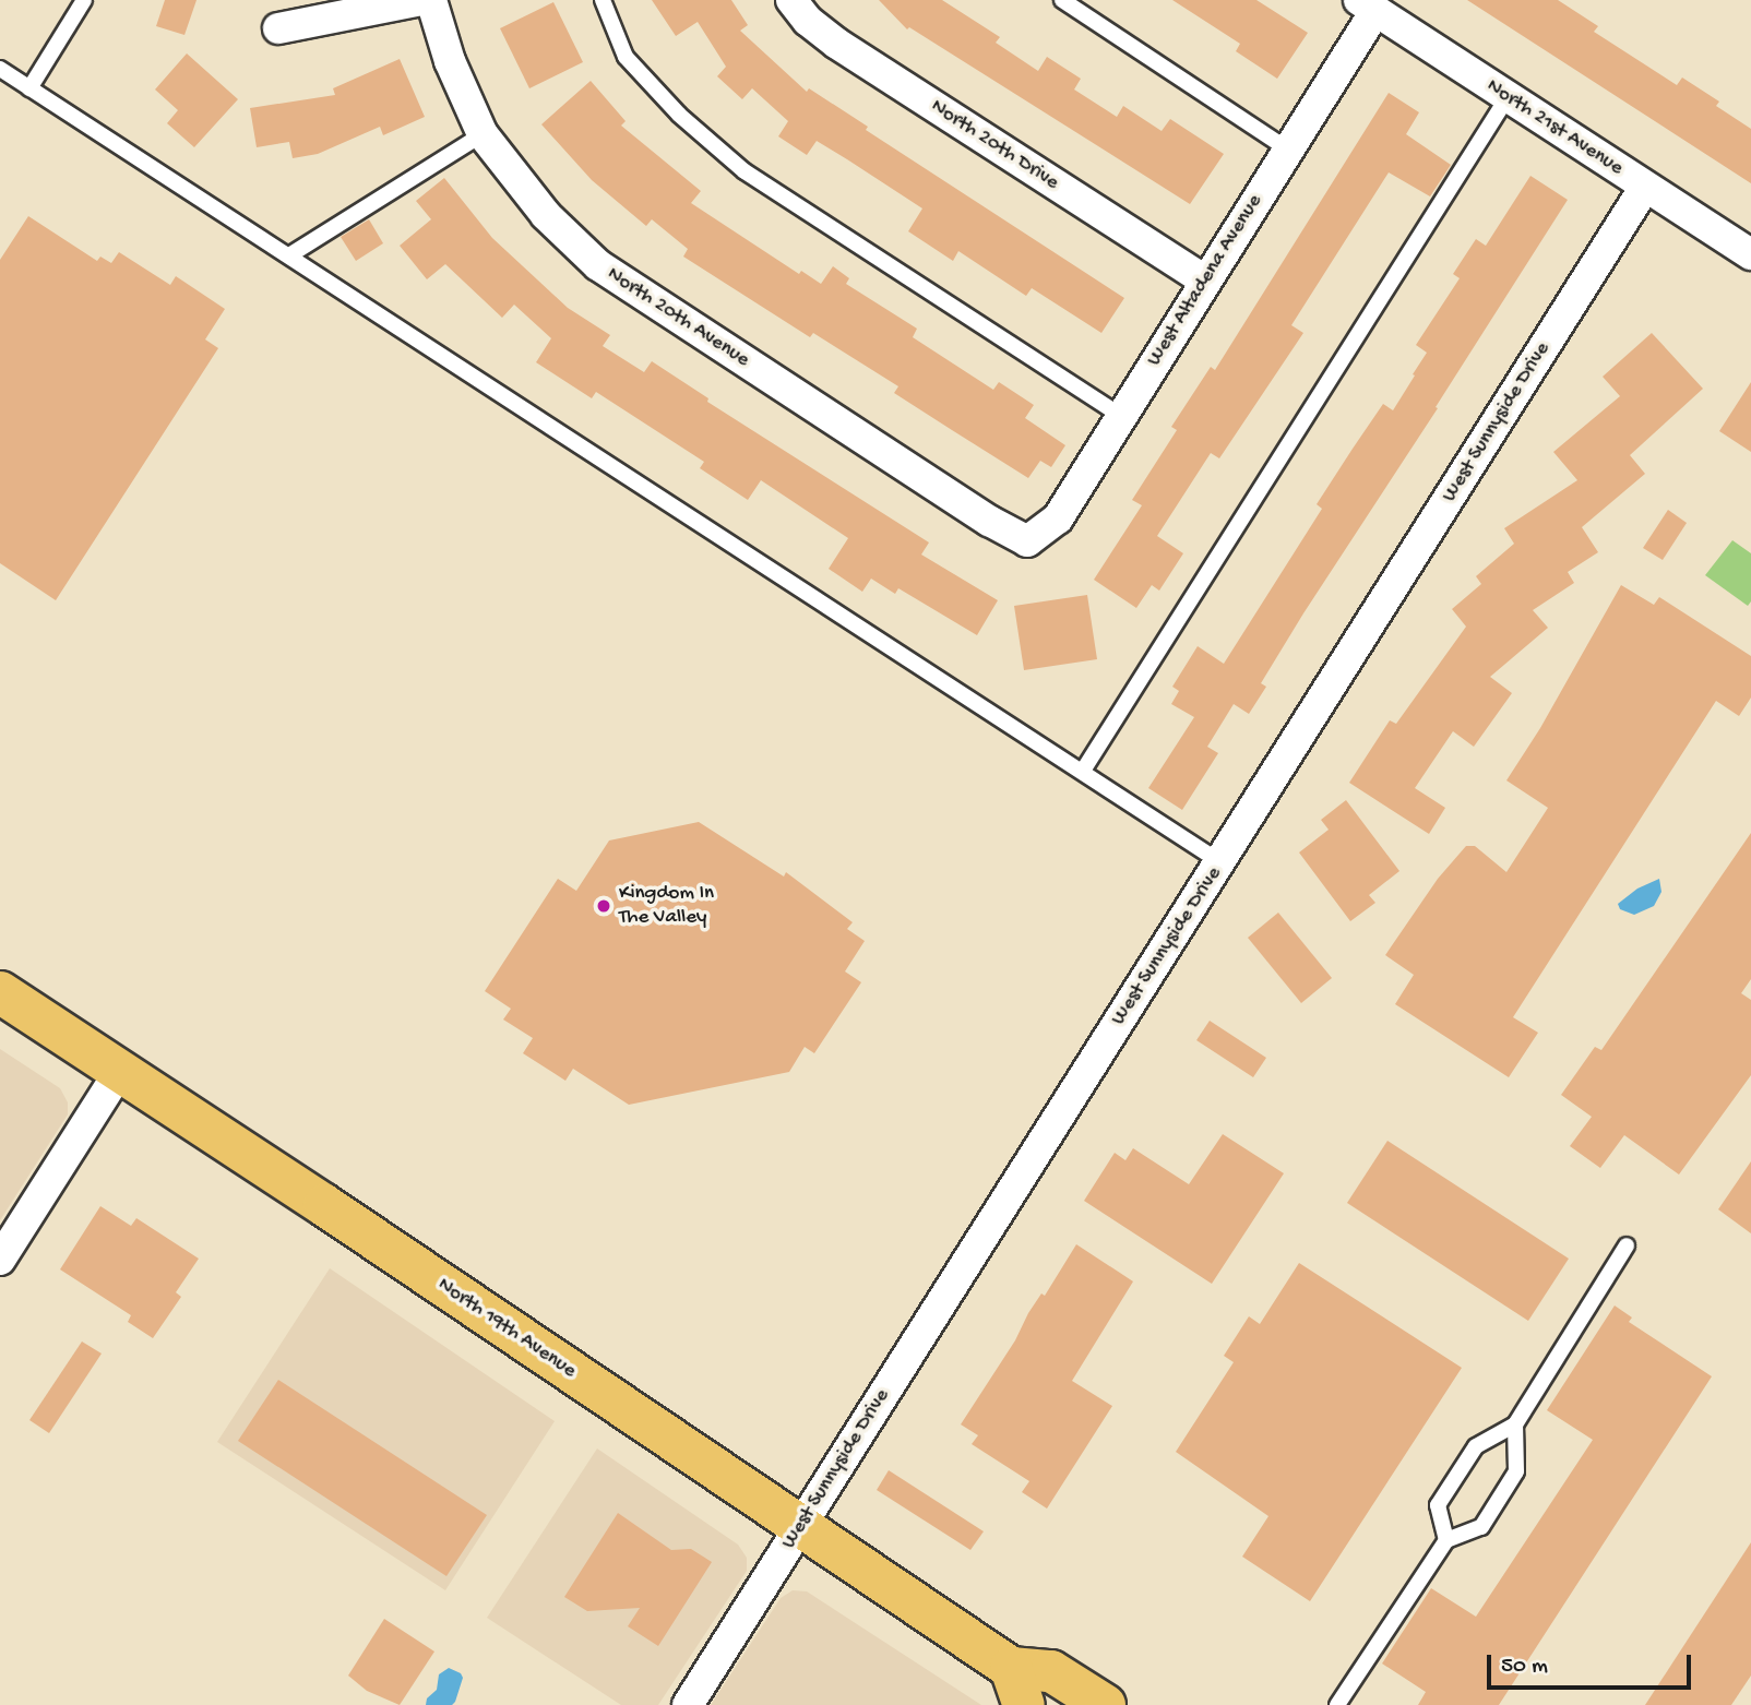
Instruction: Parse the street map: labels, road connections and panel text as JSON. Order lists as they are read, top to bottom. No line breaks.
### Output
{"streets":{"main road":["North 19th Avenue"],"street":["North 21st Avenue","North 20th Drive","West Altadena Avenue","North 20th Avenue","West Sunnyside Drive"]},"crossings":[["North 21st Avenue","West Altadena Avenue"],["North 21st Avenue","West Sunnyside Drive"],["North 20th Drive","West Altadena Avenue"],["West Altadena Avenue","North 20th Avenue"],["West Sunnyside Drive","North 19th Avenue"]],"places":["Kingdom In The Valley"],"scale_bar":"50 m"}
